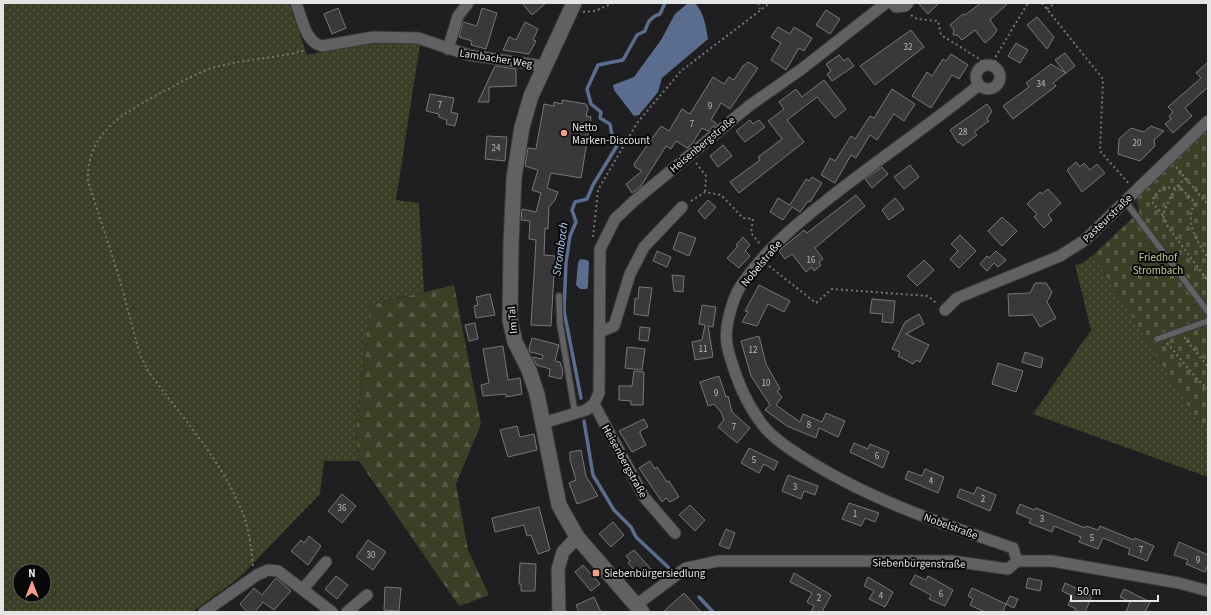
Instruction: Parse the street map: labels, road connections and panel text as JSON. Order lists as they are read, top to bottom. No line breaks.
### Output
{"streets":{"main road":["Im Tal"],"street":["Lambacher Weg","Heisenbergstraße","Pasteurstraße","Nobelstraße","Siebenbürgenstraße"]},"crossings":[["Lambacher Weg","Im Tal"],["Nobelstraße","Siebenbürgenstraße"],["Im Tal","Siebenbürgenstraße"]],"water":["Strombach"],"parks":["Friedhof Strombach"],"places":{"other":["Netto Marken-Discount"],"transit":["Siebenbürgersiedlung"]},"house_numbers":["32","34","7","9","7","28","20","24","16","11","12","10","9","8","7","6","5","4","3","2","36","1","3","5","7","30","9","6","4","2"],"scale_bar":"50 m","north":"top"}
